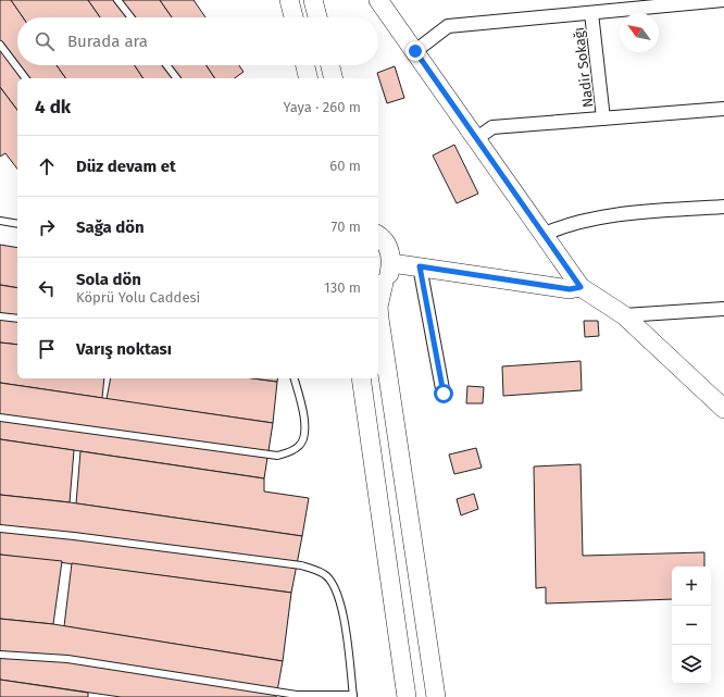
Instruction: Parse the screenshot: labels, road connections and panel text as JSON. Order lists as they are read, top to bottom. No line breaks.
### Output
{"streets":{"street":["Nadir Sokağı"]},"north":"top left","page":{"search":"Burada ara","heading":["4 dk","Yaya · 260 m"],"list":[["Düz devam et","60 m"],["Sağa dön","70 m"],["Sola dön","Köprü Yolu Caddesi","130 m"],"Varış noktası"],"map_buttons":["+","−"]}}
